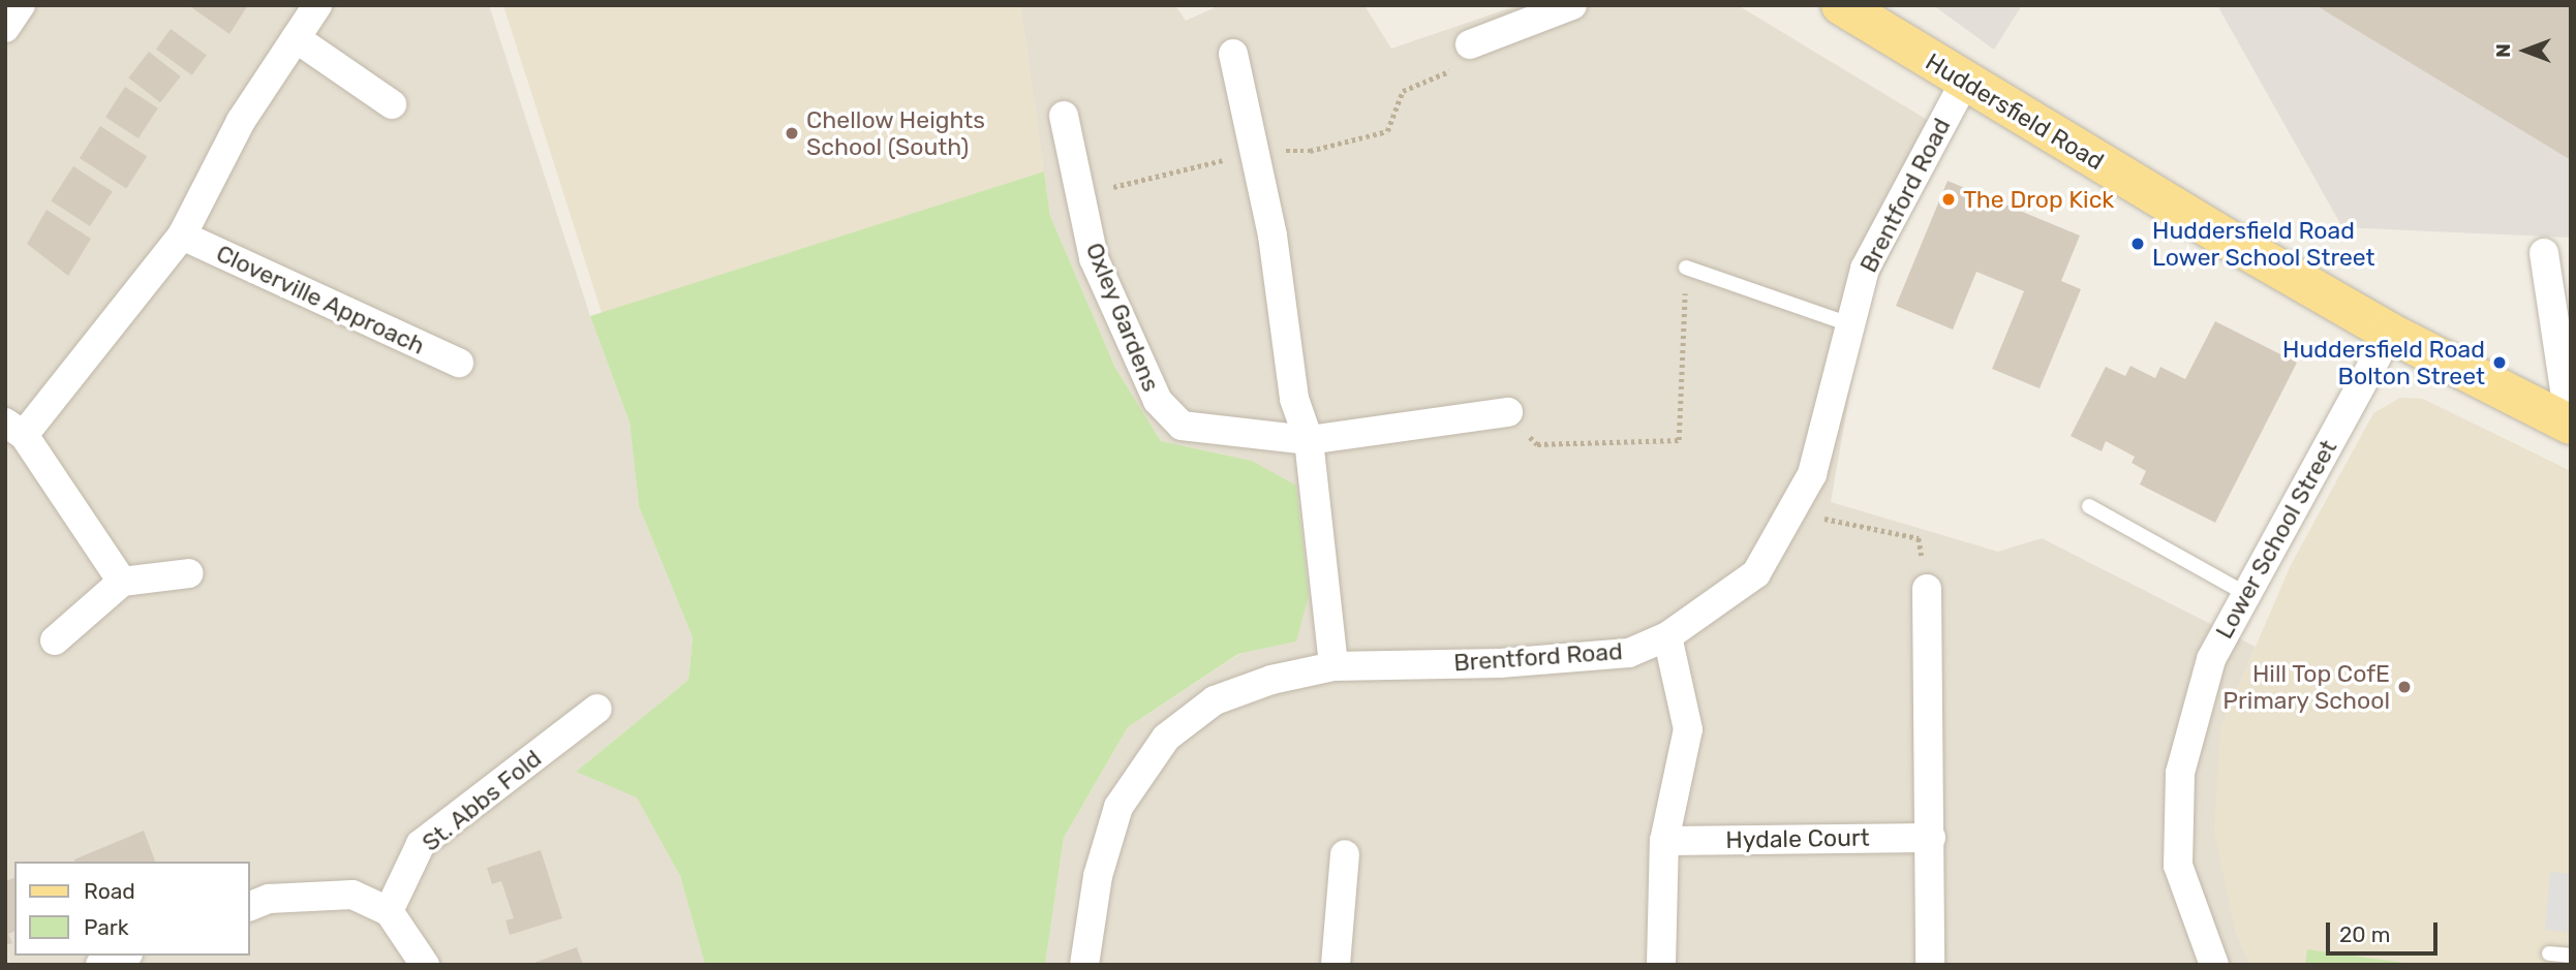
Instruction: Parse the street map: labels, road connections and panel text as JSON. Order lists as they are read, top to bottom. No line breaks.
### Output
{"streets":{"main road":["Huddersfield Road"],"street":["Brentford Road","Cloverville Approach","Oxley Gardens","Lower School Street","St. Abbs Fold","Hydale Court"]},"crossings":[["Huddersfield Road","Brentford Road"],["Huddersfield Road","Lower School Street"]],"places":["Chellow Heights School (South)","The Drop Kick","Huddersfield Road Lower School Street","Huddersfield Road Bolton Street","Hill Top CofE Primary School"],"legend":["Road","Park"],"scale_bar":"20 m","north":"left"}
